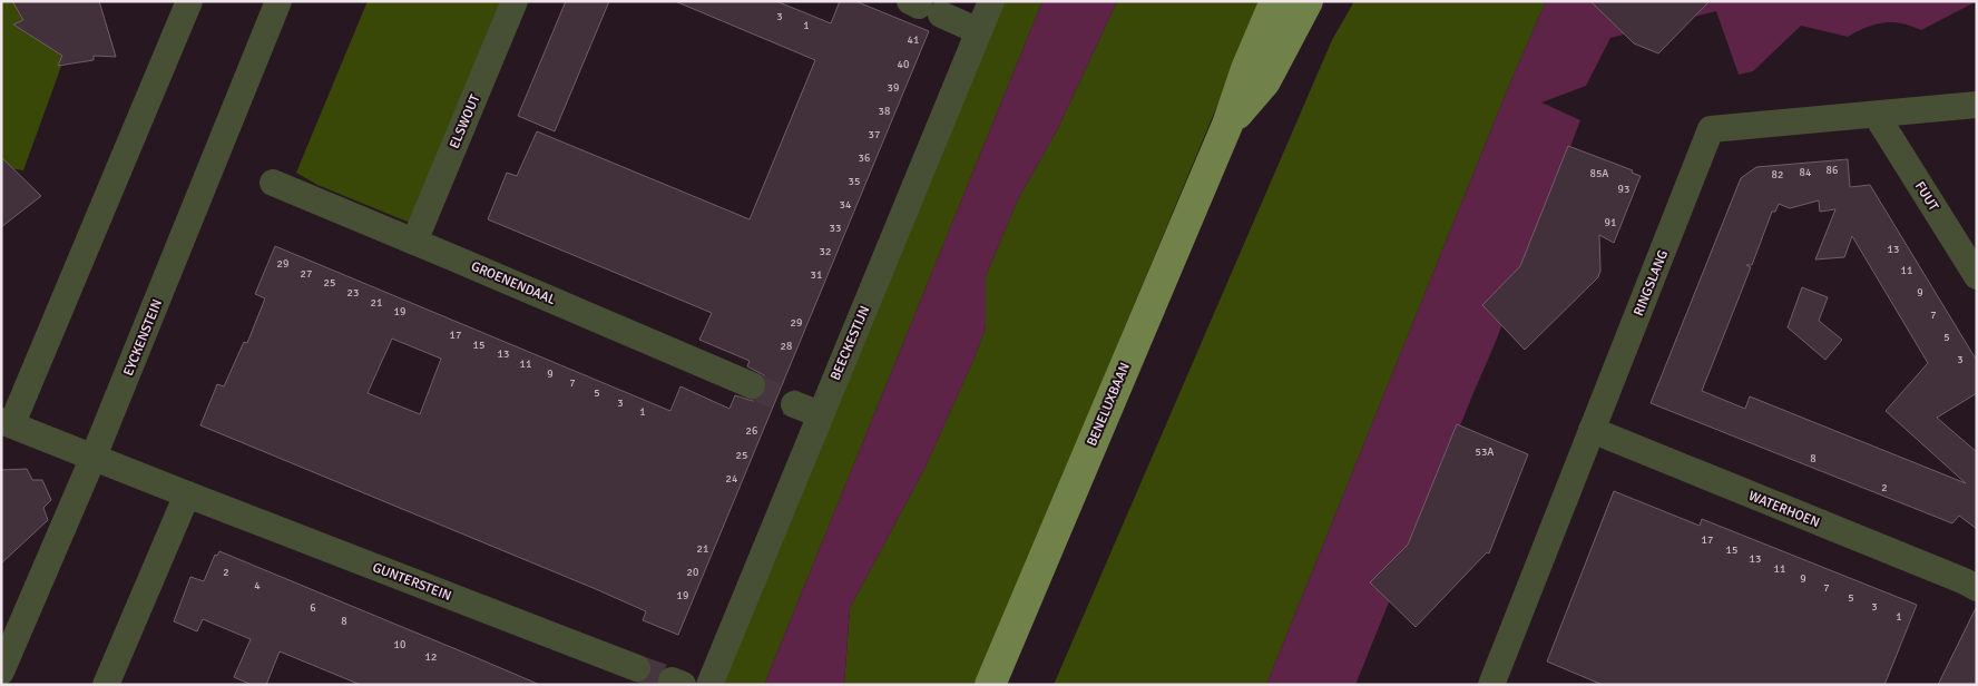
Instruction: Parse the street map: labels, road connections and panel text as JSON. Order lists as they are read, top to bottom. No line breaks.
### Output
{"streets":{"main road":["BENELUXBAAN"],"street":["ELSWOUT","FUUT","GROENENDAAL","RINGSLANG","EYCKENSTEIN","BEECKESTIJN","WATERHOEN","GUNTERSTEIN"]},"crossings":[["ELSWOUT","GROENENDAAL"],["FUUT","RINGSLANG"],["RINGSLANG","WATERHOEN"],["EYCKENSTEIN","GUNTERSTEIN"]],"house_numbers":["3","1","41","40","39","38","37","36","86","84","85A","82","35","93","34","91","33","13","32","29","11","27","31","25","23","9","21","19","7","29","17","5","15","28","13","3","11","9","7","5","3","1","26","53A","25","8","24","2","17","21","15","13","11","2","20","9","4","7","19","5","3","6","1","8","10","12"]}
